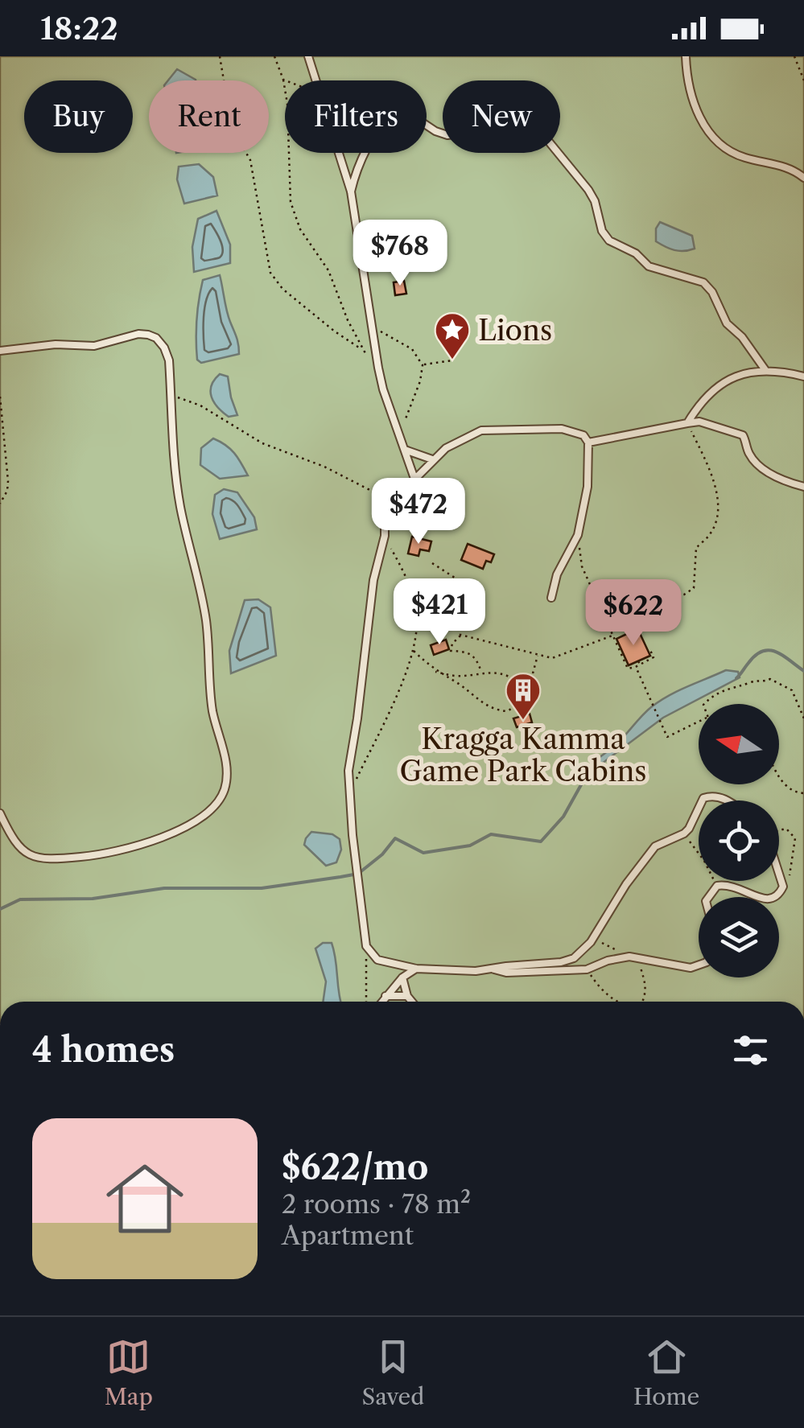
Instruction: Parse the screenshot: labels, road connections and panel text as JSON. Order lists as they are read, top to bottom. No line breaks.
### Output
{"places":{"place":["Lions"],"building":["Kragga Kamma Game Park Cabins"]},"north":"left","page":{"status":"18:22","chip":["Buy","Rent","Filters","New"],"price":["$768","$472","$421","$622"],"heading":"4 homes","list":[{"name":"$622/mo","note":"2 rooms · 78 m² · Apartment"}],"tabs":["Map","Saved","Home"]}}
